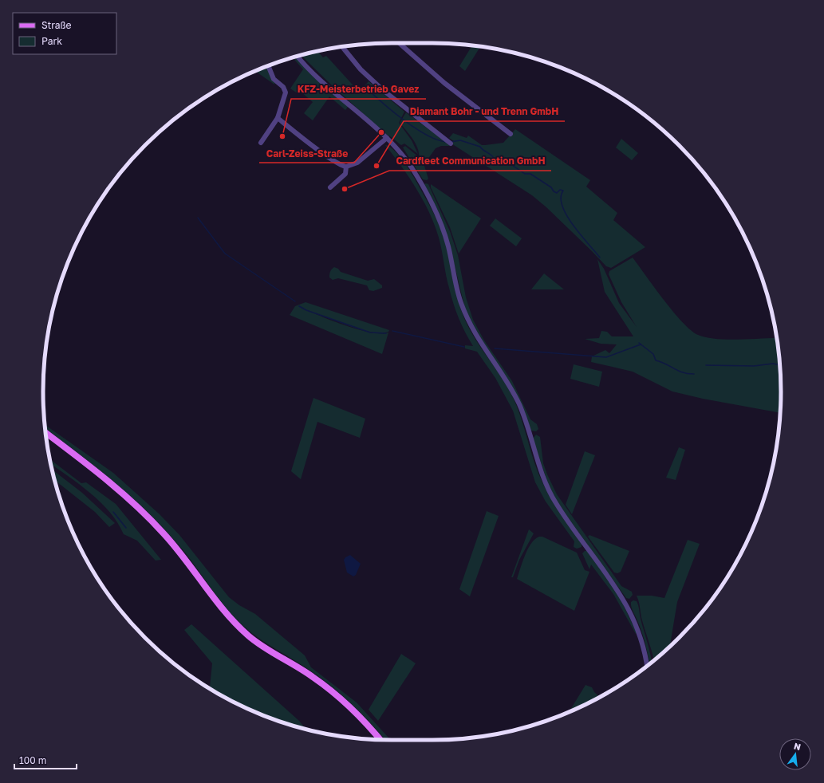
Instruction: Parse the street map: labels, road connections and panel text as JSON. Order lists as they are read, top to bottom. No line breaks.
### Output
{"places":["Carl-Zeiss-Straße","KFZ-Meisterbetrieb Gavez","Diamant Bohr - und Trenn GmbH","Cardfleet Communication GmbH"],"legend":["Straße","Park"],"scale_bar":"100 m","north":"top"}
